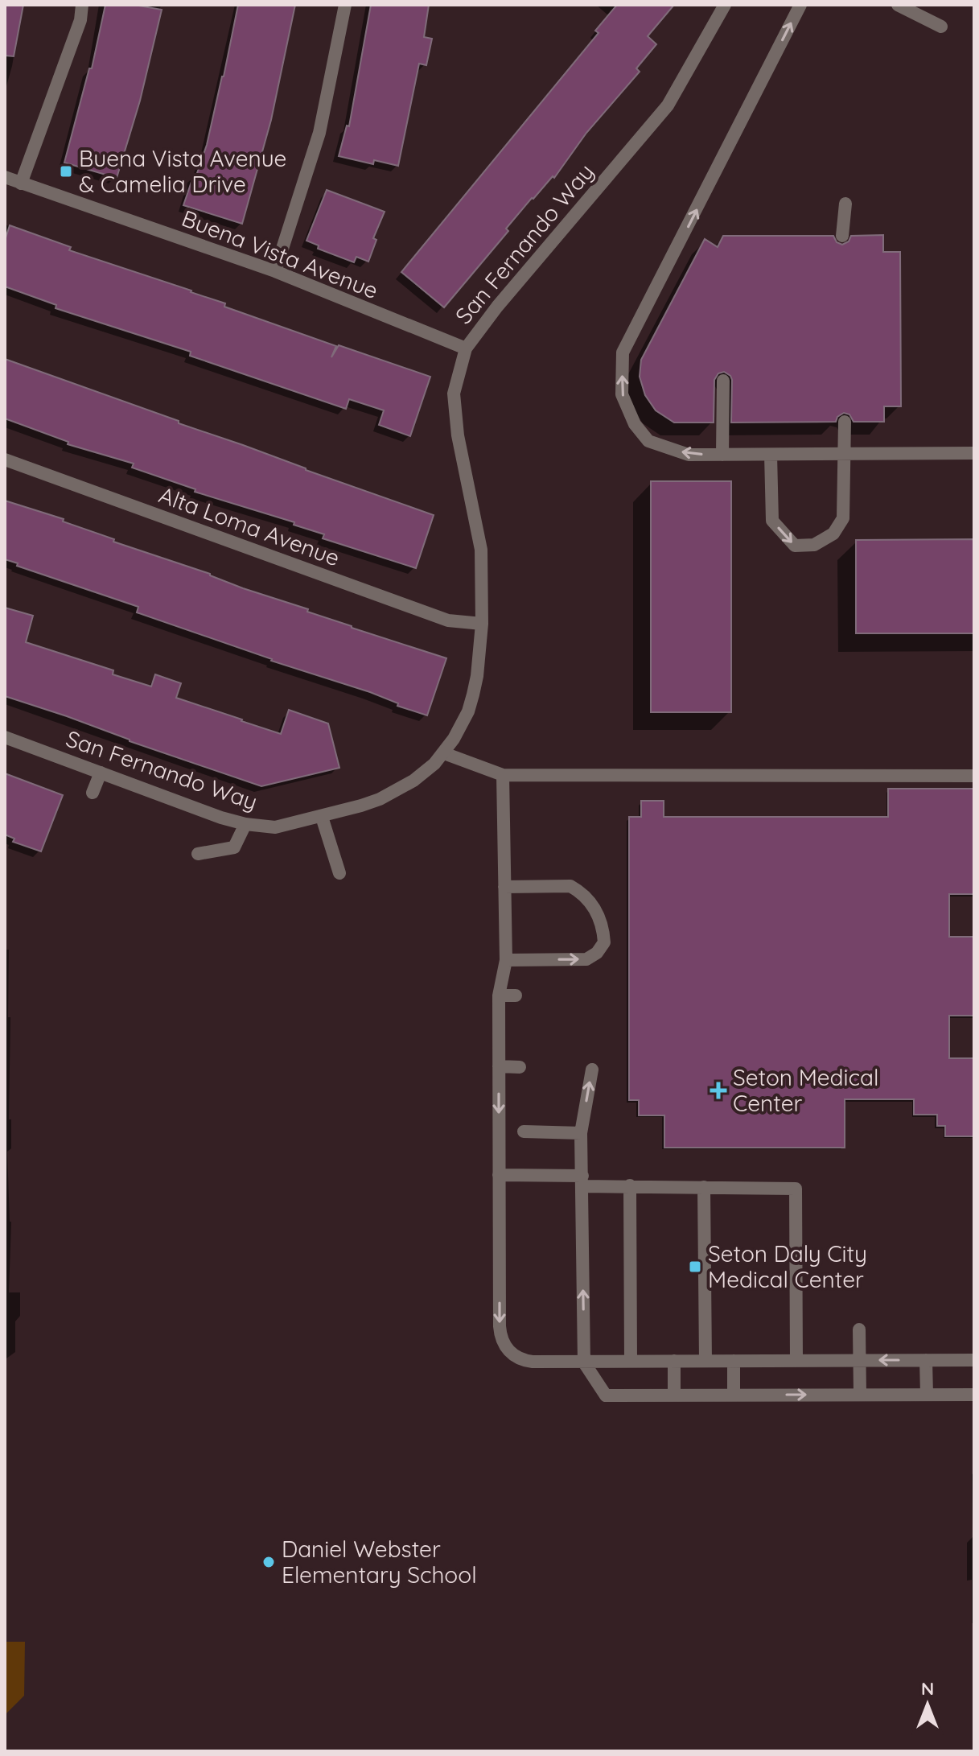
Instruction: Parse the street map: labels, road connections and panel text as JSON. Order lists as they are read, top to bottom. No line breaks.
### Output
{"streets":{"street":["San Fernando Way","Buena Vista Avenue","Alta Loma Avenue"]},"crossings":[["San Fernando Way","Buena Vista Avenue"],["San Fernando Way","Alta Loma Avenue"]],"places":{"transit":["Buena Vista Avenue & Camelia Drive","Seton Daly City Medical Center"],"health":["Seton Medical Center"],"other":["Daniel Webster Elementary School"]},"north":"top"}
